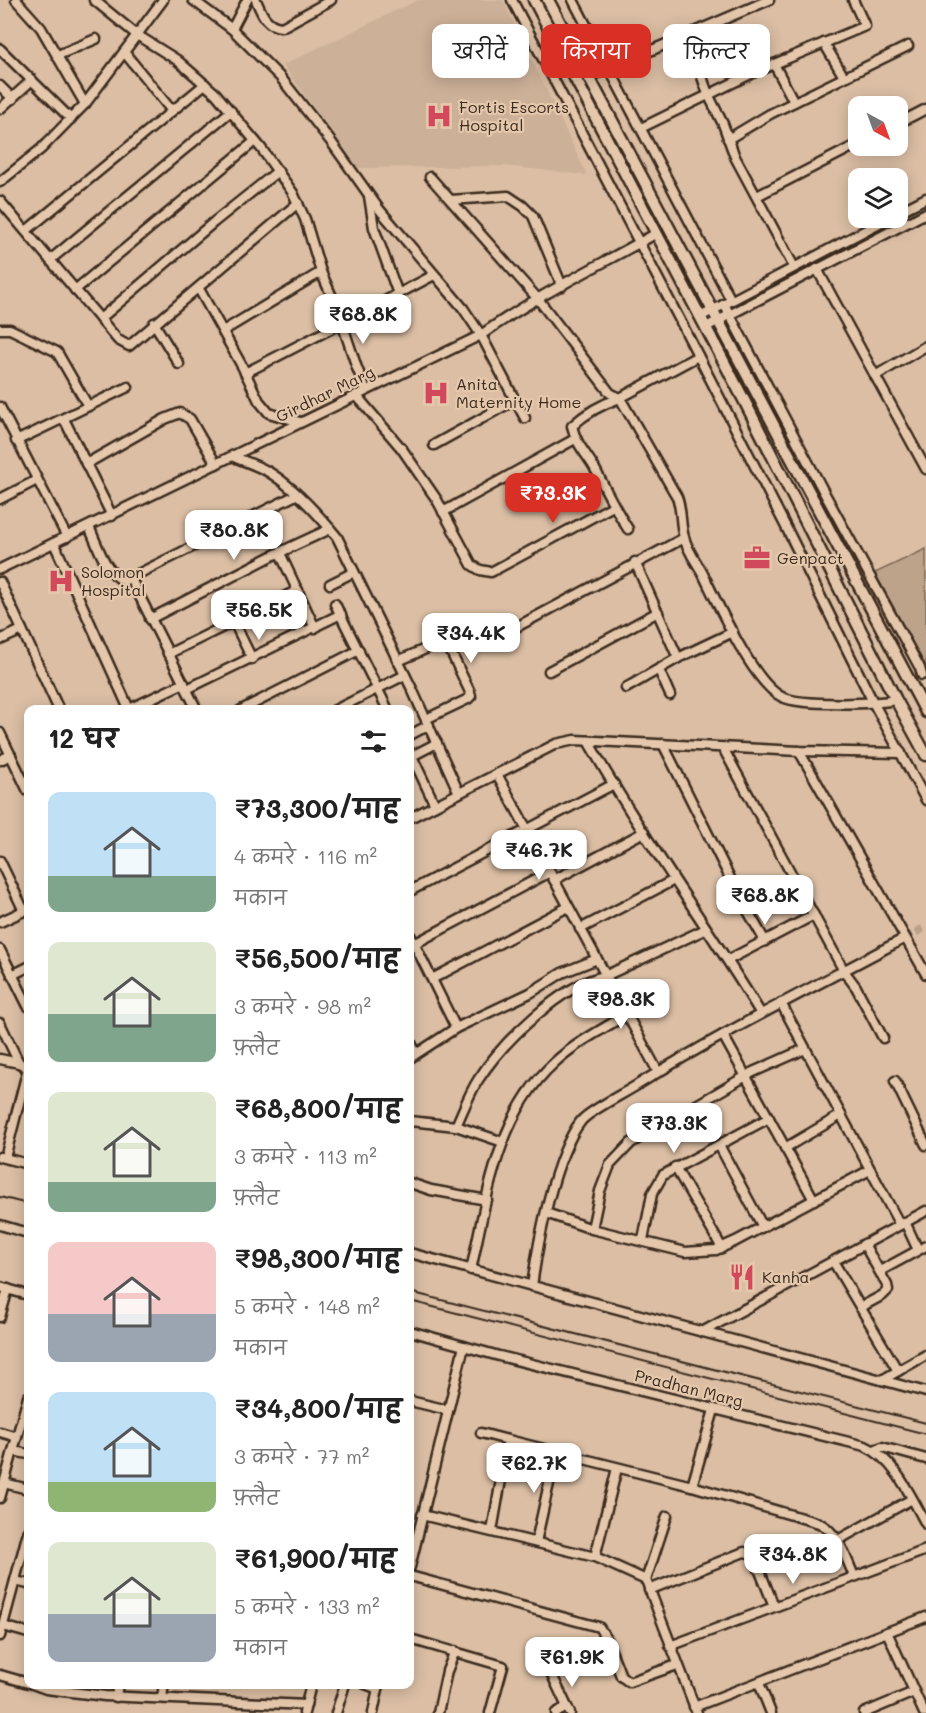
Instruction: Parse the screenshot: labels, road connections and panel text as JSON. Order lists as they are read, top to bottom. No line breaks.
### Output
{"streets":{"street":["Girdhar Marg","Pradhan Marg"]},"places":{"hospital":["Fortis Escorts Hospital","Anita Maternity Home","Solomon Hospital"],"office":["Genpact"],"restaurant":["Kanha"]},"north":"bottom right","page":{"chip":["खरीदें","किराया","फ़िल्टर"],"price":["₹68.8K","₹73.3K","₹80.8K","₹56.5K","₹34.4K","₹46.7K","₹68.8K","₹98.3K","₹73.3K","₹62.7K","₹34.8K","₹61.9K"],"heading":"12 घर","list":[{"name":"₹73,300/माह","note":"4 कमरे · 116 m² · मकान"},{"name":"₹56,500/माह","note":"3 कमरे · 98 m² · फ़्लैट"},{"name":"₹68,800/माह","note":"3 कमरे · 113 m² · फ़्लैट"},{"name":"₹98,300/माह","note":"5 कमरे · 148 m² · मकान"},{"name":"₹34,800/माह","note":"3 कमरे · 77 m² · फ़्लैट"},{"name":"₹61,900/माह","note":"5 कमरे · 133 m² · मकान"}]}}
